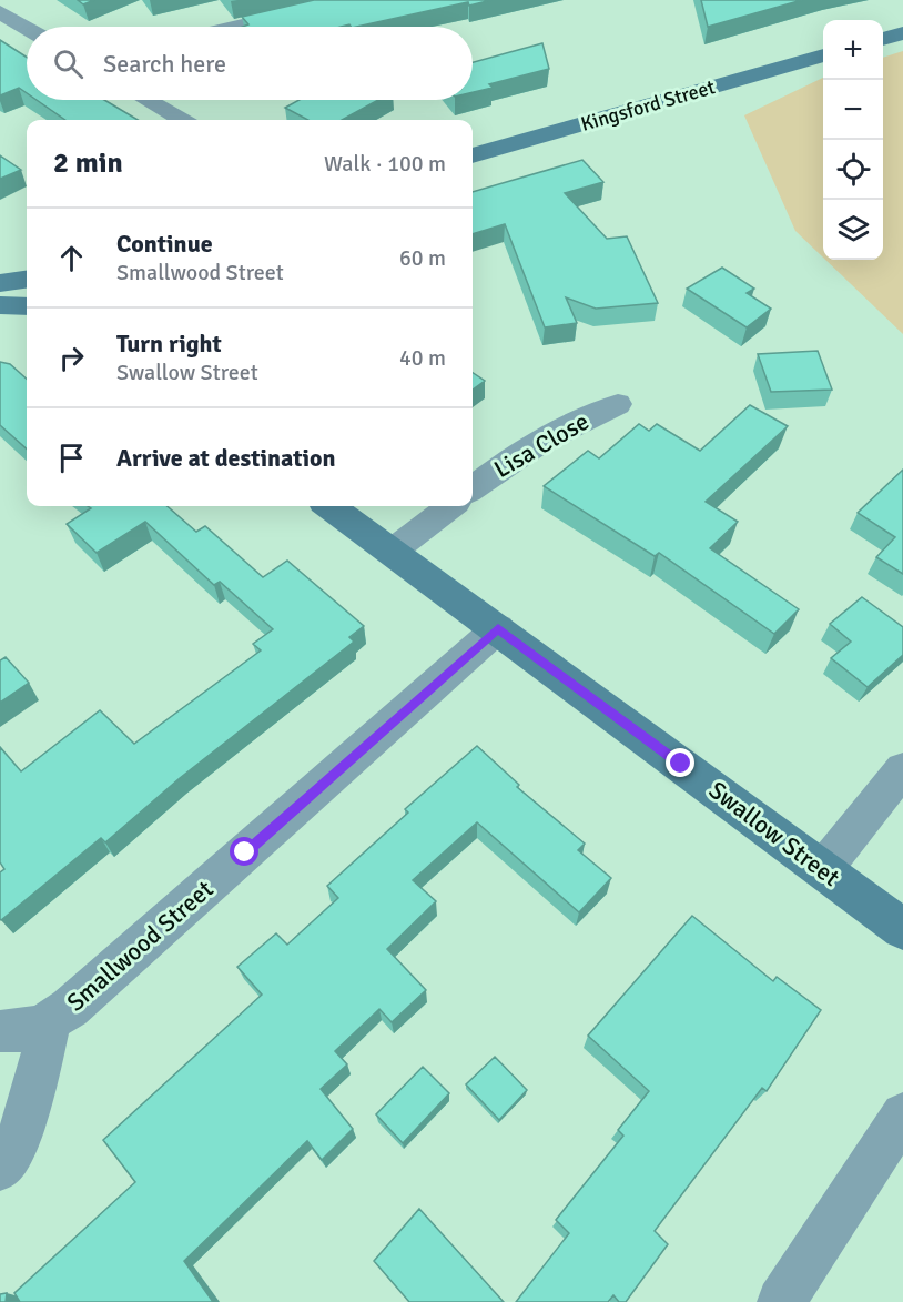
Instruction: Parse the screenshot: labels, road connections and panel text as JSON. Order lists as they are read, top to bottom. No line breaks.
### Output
{"streets":{"street":["Kingsford Street","Lisa Close","Swallow Street","Smallwood Street"]},"crossings":[["Swallow Street","Smallwood Street"]],"page":{"map_buttons":["+","−"],"search":"Search here","heading":["2 min","Walk · 100 m"],"list":[["Continue","Smallwood Street","60 m"],["Turn right","Swallow Street","40 m"],"Arrive at destination"]}}
